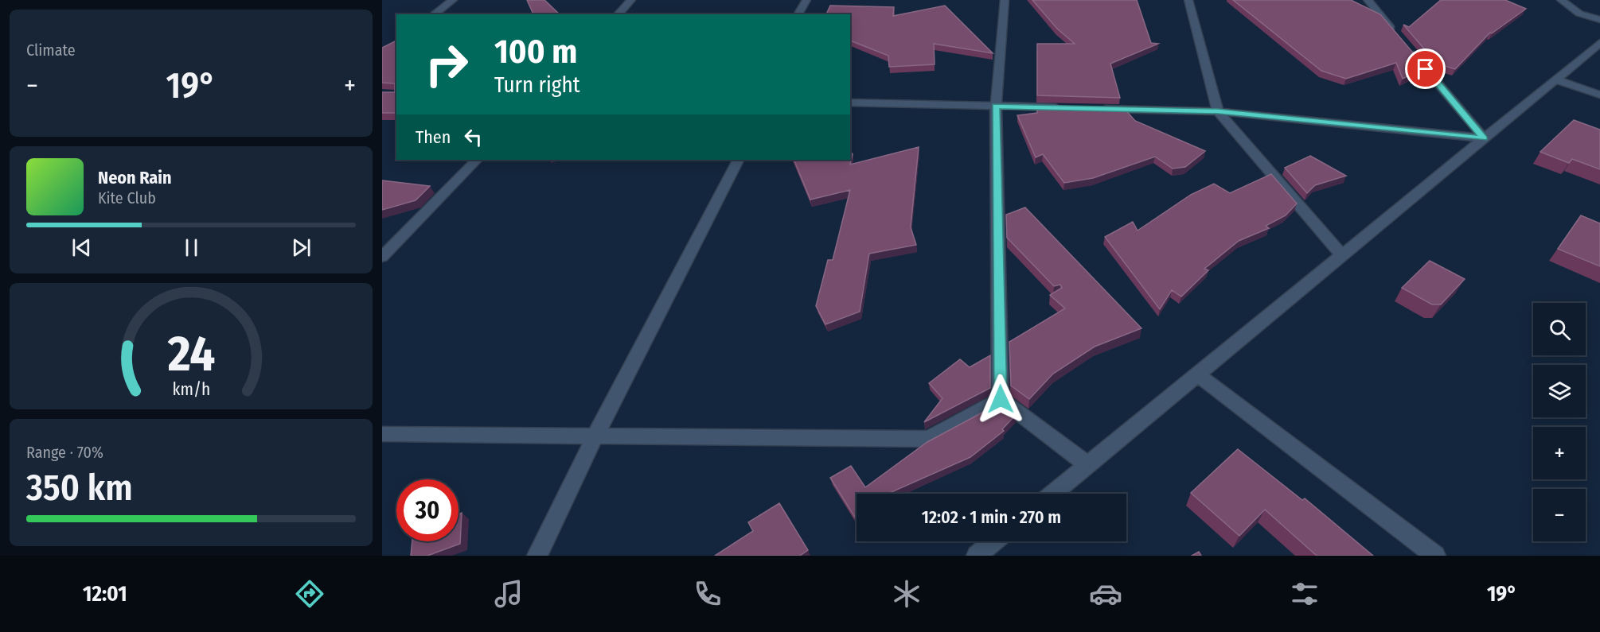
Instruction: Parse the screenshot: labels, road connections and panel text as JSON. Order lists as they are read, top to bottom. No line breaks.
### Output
{"page":{"tile":["Climate",["Range · 70%","350 km"]],"turn":["100 m","Turn right"],"heat":["−","19°","+"],"then":"Then","song":["Neon Rain","Kite Club"],"map_buttons":["+","−"],"limit":"30","trip":"12:02 · 1 min · 270 m","tabs":["12:01","19°"],"gauge":["24","km/h"]}}
